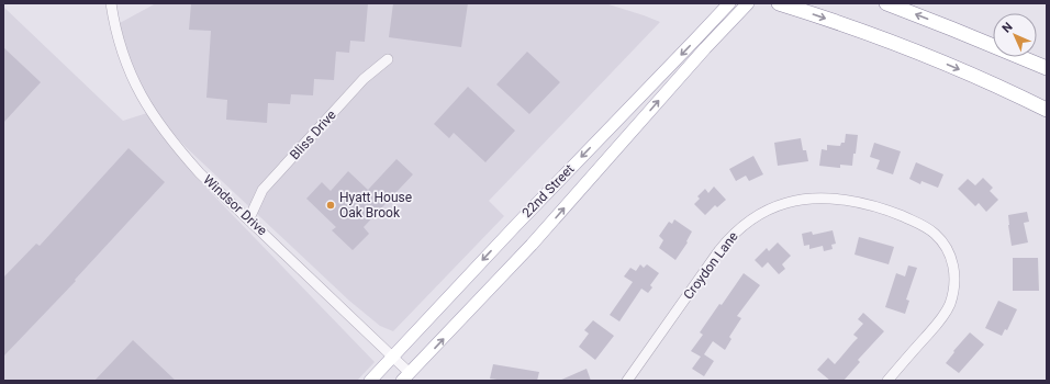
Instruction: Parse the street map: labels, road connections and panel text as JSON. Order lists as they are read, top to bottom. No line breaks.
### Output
{"streets":{"main road":["22nd Street"],"street":["Bliss Drive","Windsor Drive","Croydon Lane"]},"crossings":[["Bliss Drive","Windsor Drive"],["22nd Street","Windsor Drive"]],"places":["Hyatt House Oak Brook"],"north":"top left"}
